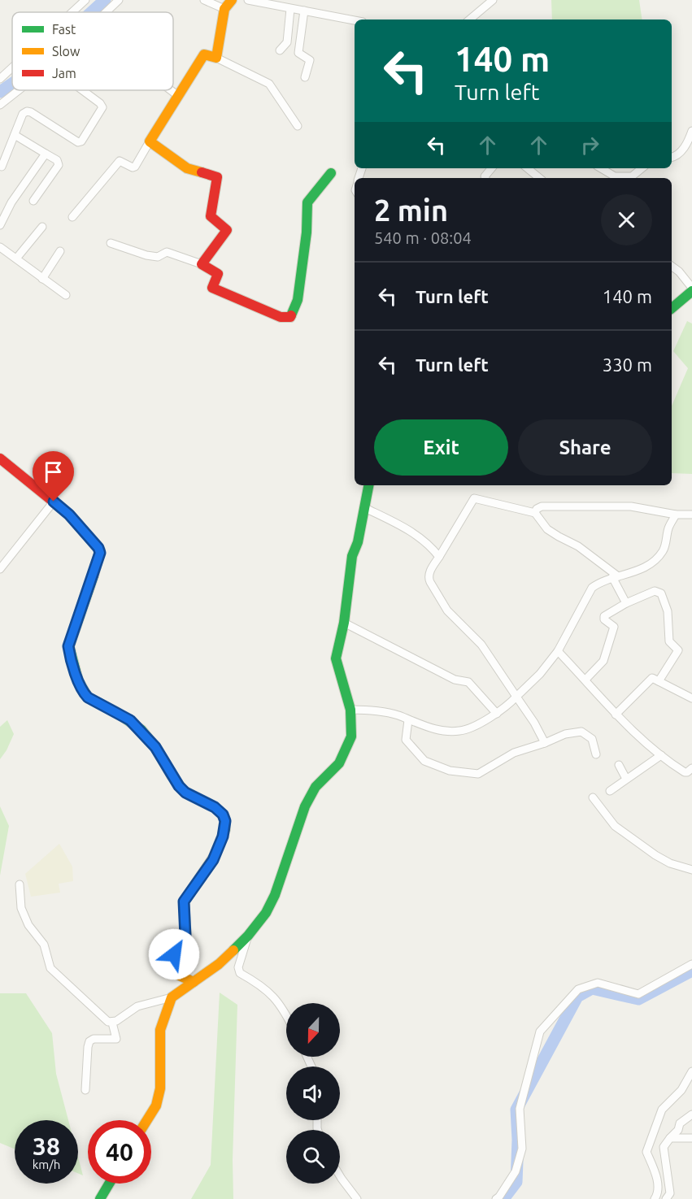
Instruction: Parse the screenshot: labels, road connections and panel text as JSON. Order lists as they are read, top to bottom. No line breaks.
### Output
{"legend":["Fast","Slow","Jam"],"north":"bottom","page":{"turn":["140 m","Turn left"],"heading":["2 min","540 m · 08:04"],"list":[{"name":"Turn left","value":"140 m"},{"name":"Turn left","value":"330 m"}],"buttons":["Exit","Share"],"speed":"38 km/h","limit":"40"}}
